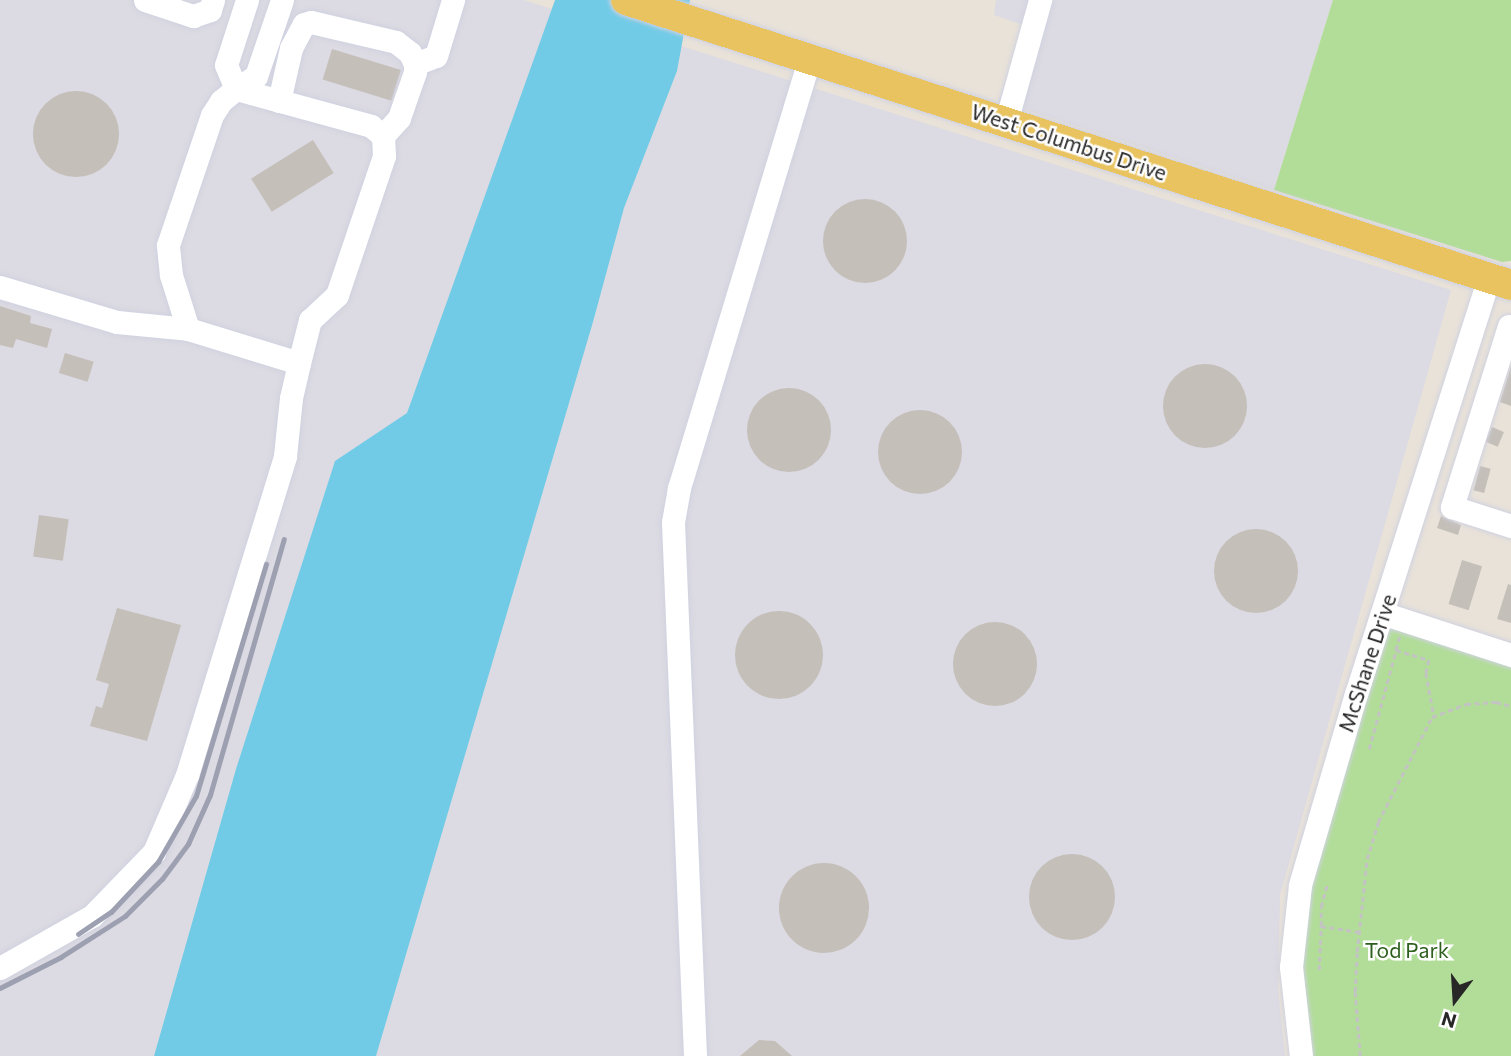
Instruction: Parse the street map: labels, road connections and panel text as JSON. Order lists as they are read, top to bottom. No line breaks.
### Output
{"streets":{"main road":["West Columbus Drive"],"street":["McShane Drive"]},"crossings":[["West Columbus Drive","McShane Drive"]],"parks":["Tod Park"],"north":"bottom"}
